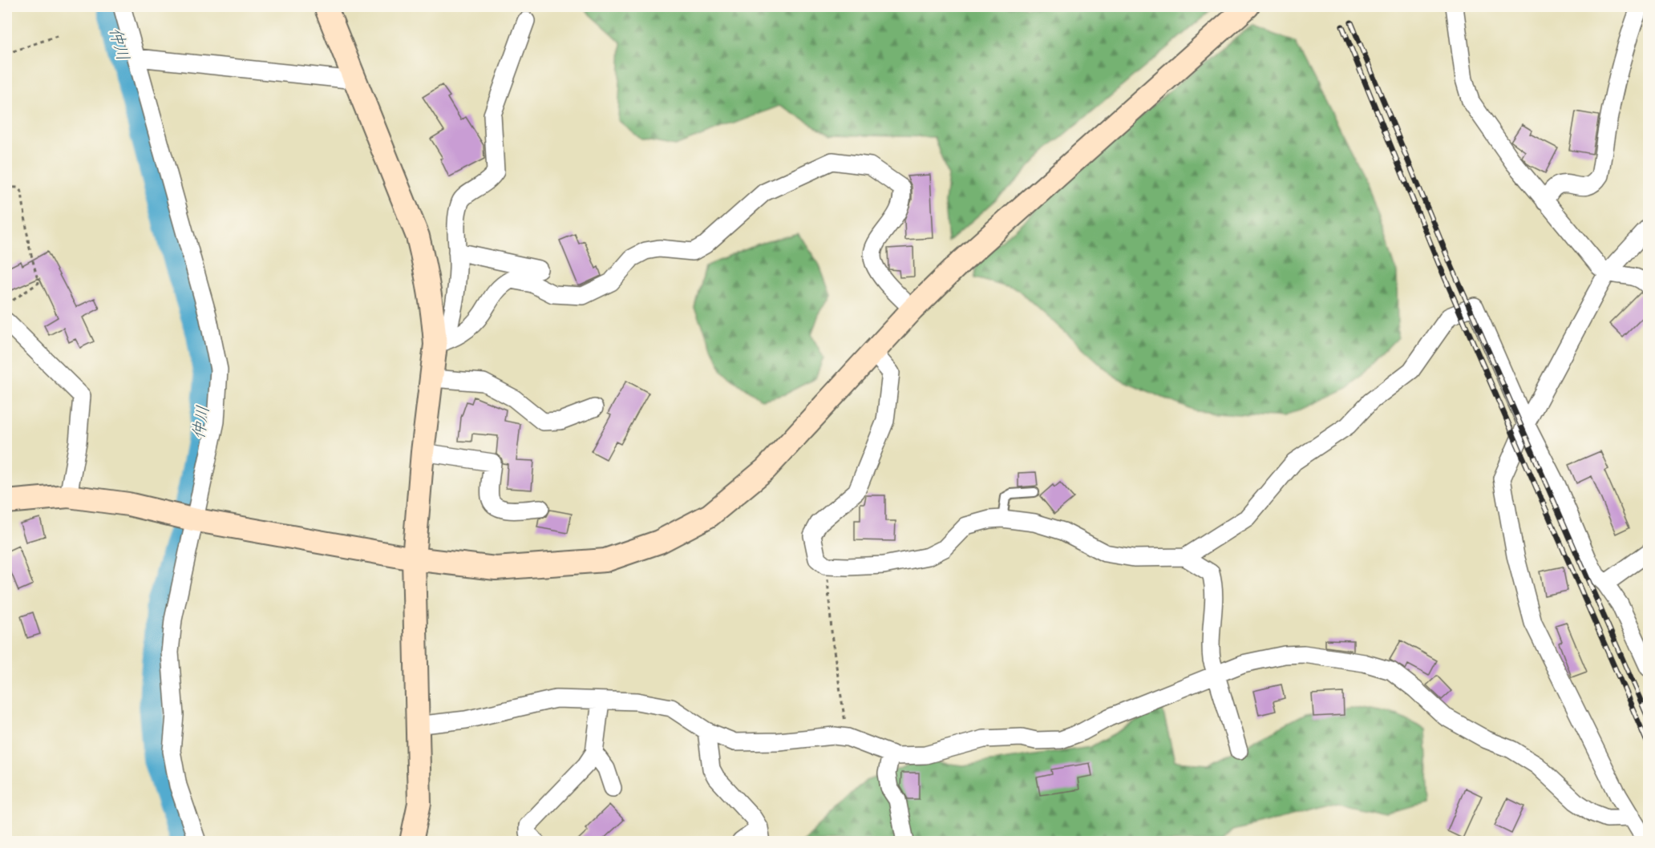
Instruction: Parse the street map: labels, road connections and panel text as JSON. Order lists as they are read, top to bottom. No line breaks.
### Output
{"water":["仲川"]}
